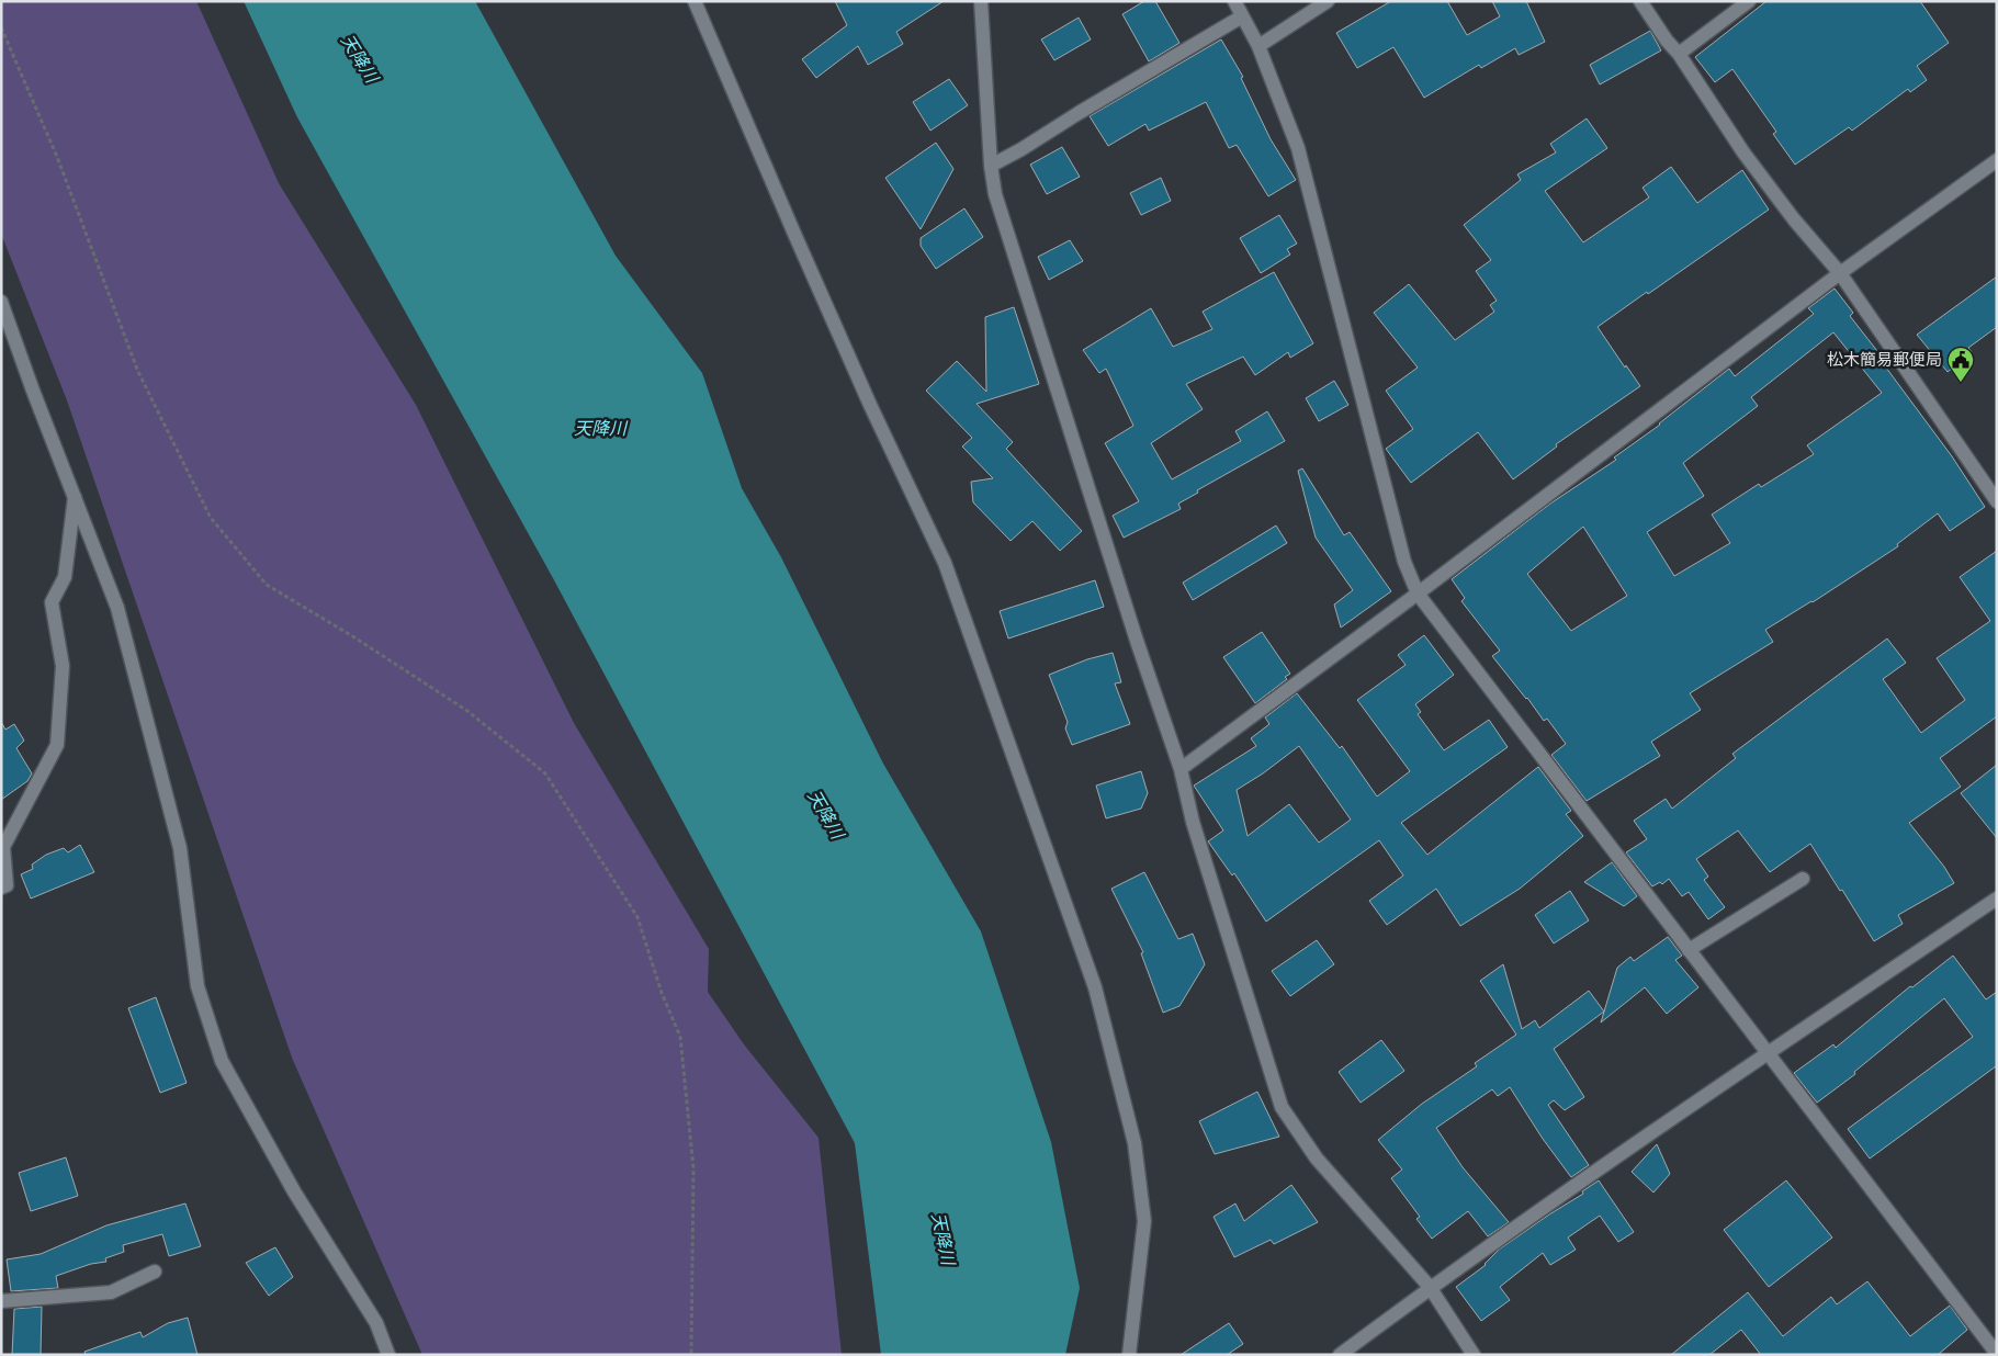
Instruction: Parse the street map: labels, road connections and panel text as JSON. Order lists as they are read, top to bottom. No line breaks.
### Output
{"water":["天降川"],"places":{"public building":["松木簡易郵便局"]}}
